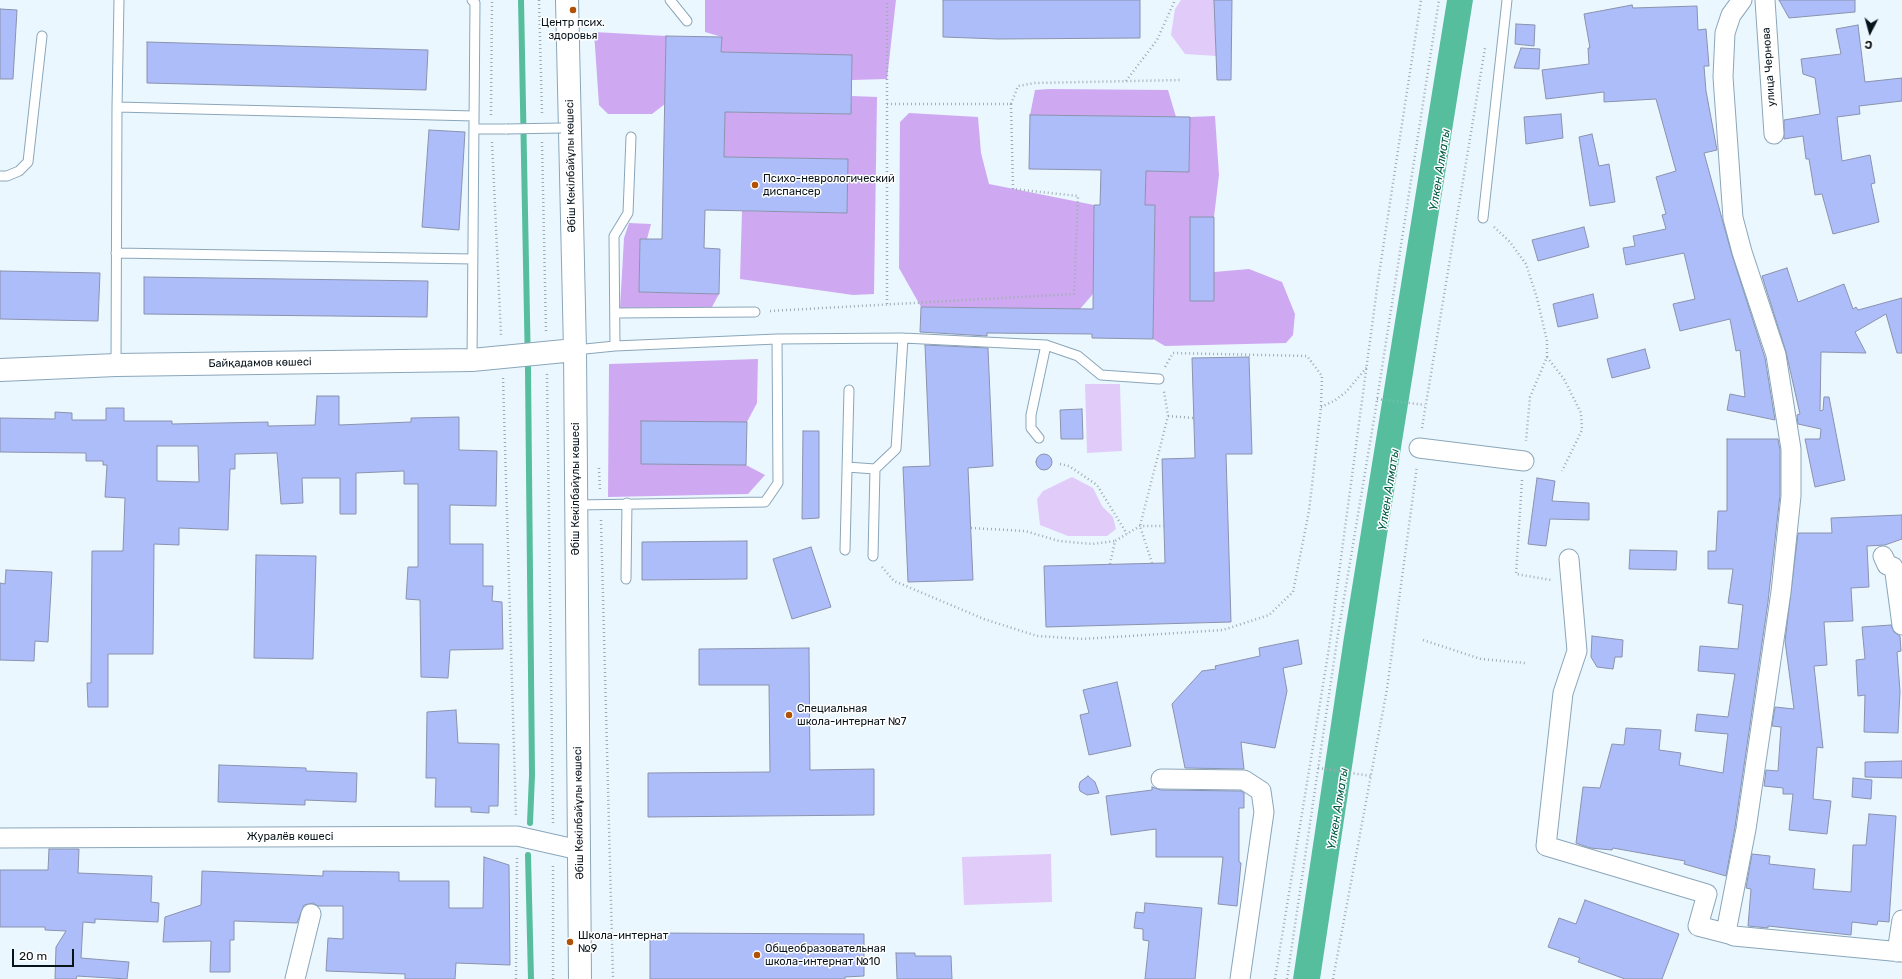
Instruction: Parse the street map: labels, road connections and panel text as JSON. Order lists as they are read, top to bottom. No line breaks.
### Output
{"streets":{"street":["улица Чернова","Әбіш Кекілбайұлы көшесі","Байқадамов көшесі","Журалёв көшесі"]},"crossings":[["Әбіш Кекілбайұлы көшесі","Байқадамов көшесі"],["Әбіш Кекілбайұлы көшесі","Журалёв көшесі"]],"water":["Үлкен Алматы"],"places":["Центр псих. здоровья","Психо-неврологический диспансер","Специальная школа-интернат №7","Школа-интернат №9","Общеобразовательная школа-интернат №10"],"scale_bar":"20 m","north":"bottom"}
